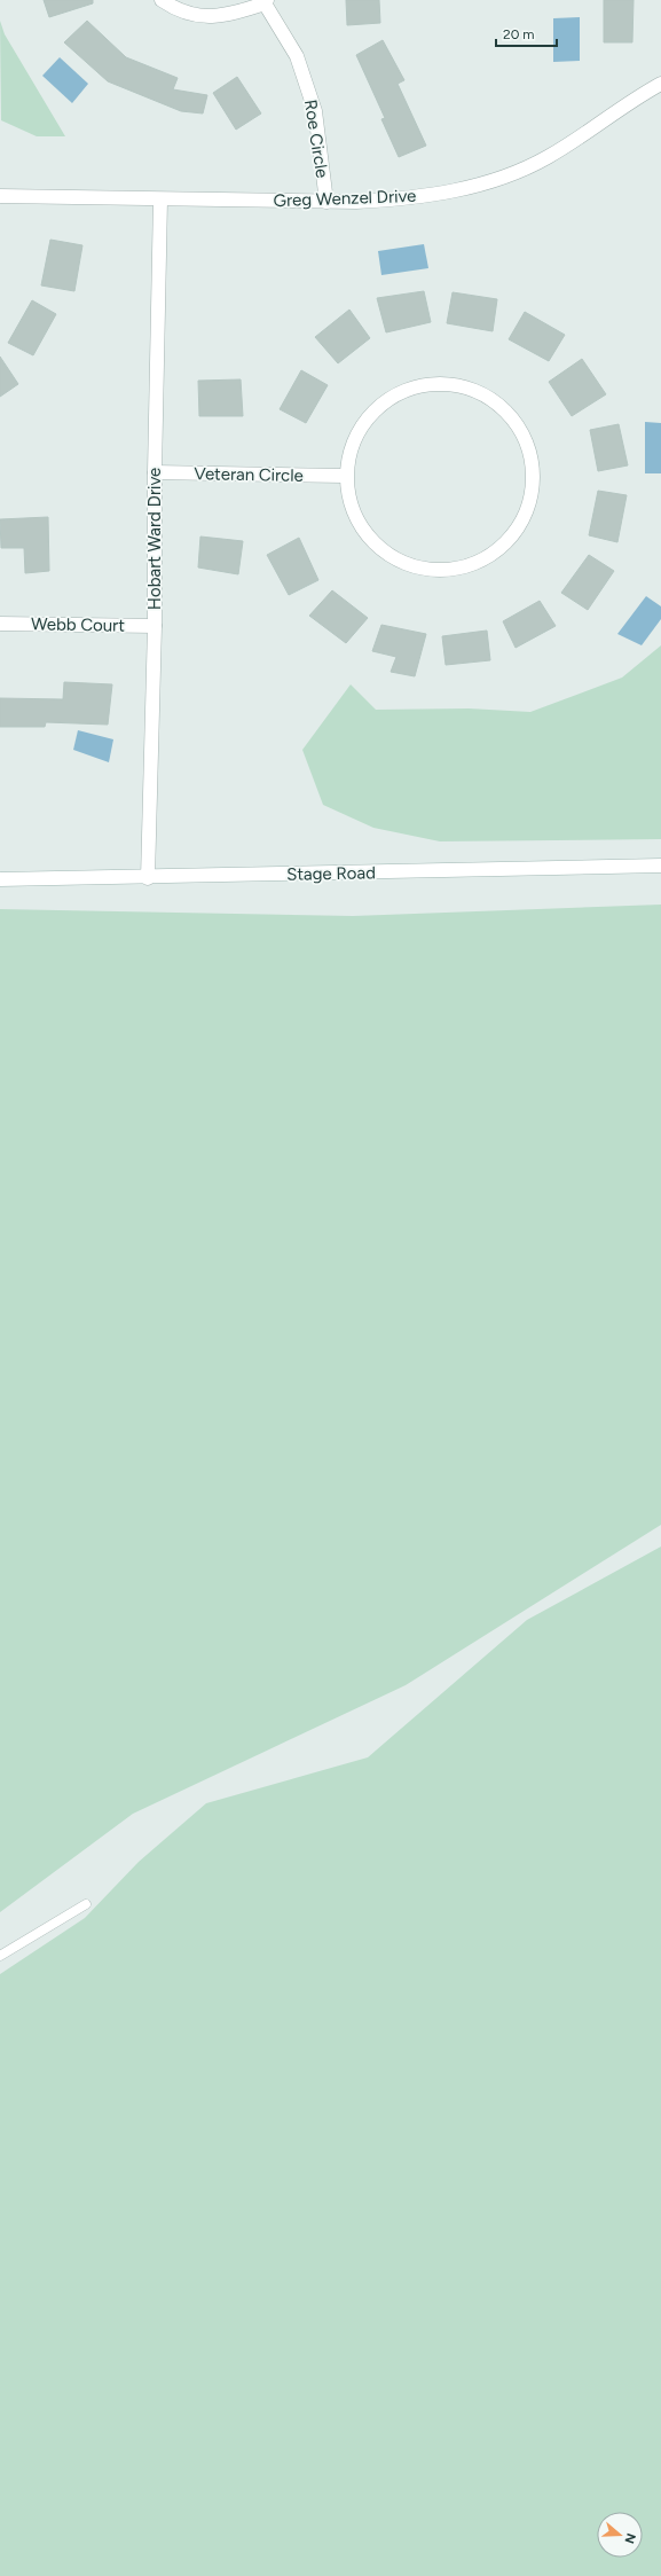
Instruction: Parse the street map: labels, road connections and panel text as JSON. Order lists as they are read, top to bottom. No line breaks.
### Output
{"streets":{"street":["Roe Circle","Greg Wenzel Drive","Veteran Circle","Hobart Ward Drive","Webb Court","Stage Road"]},"crossings":[["Roe Circle","Greg Wenzel Drive"],["Greg Wenzel Drive","Hobart Ward Drive"],["Veteran Circle","Hobart Ward Drive"],["Hobart Ward Drive","Webb Court"],["Hobart Ward Drive","Stage Road"]],"scale_bar":"20 m","north":"right"}
